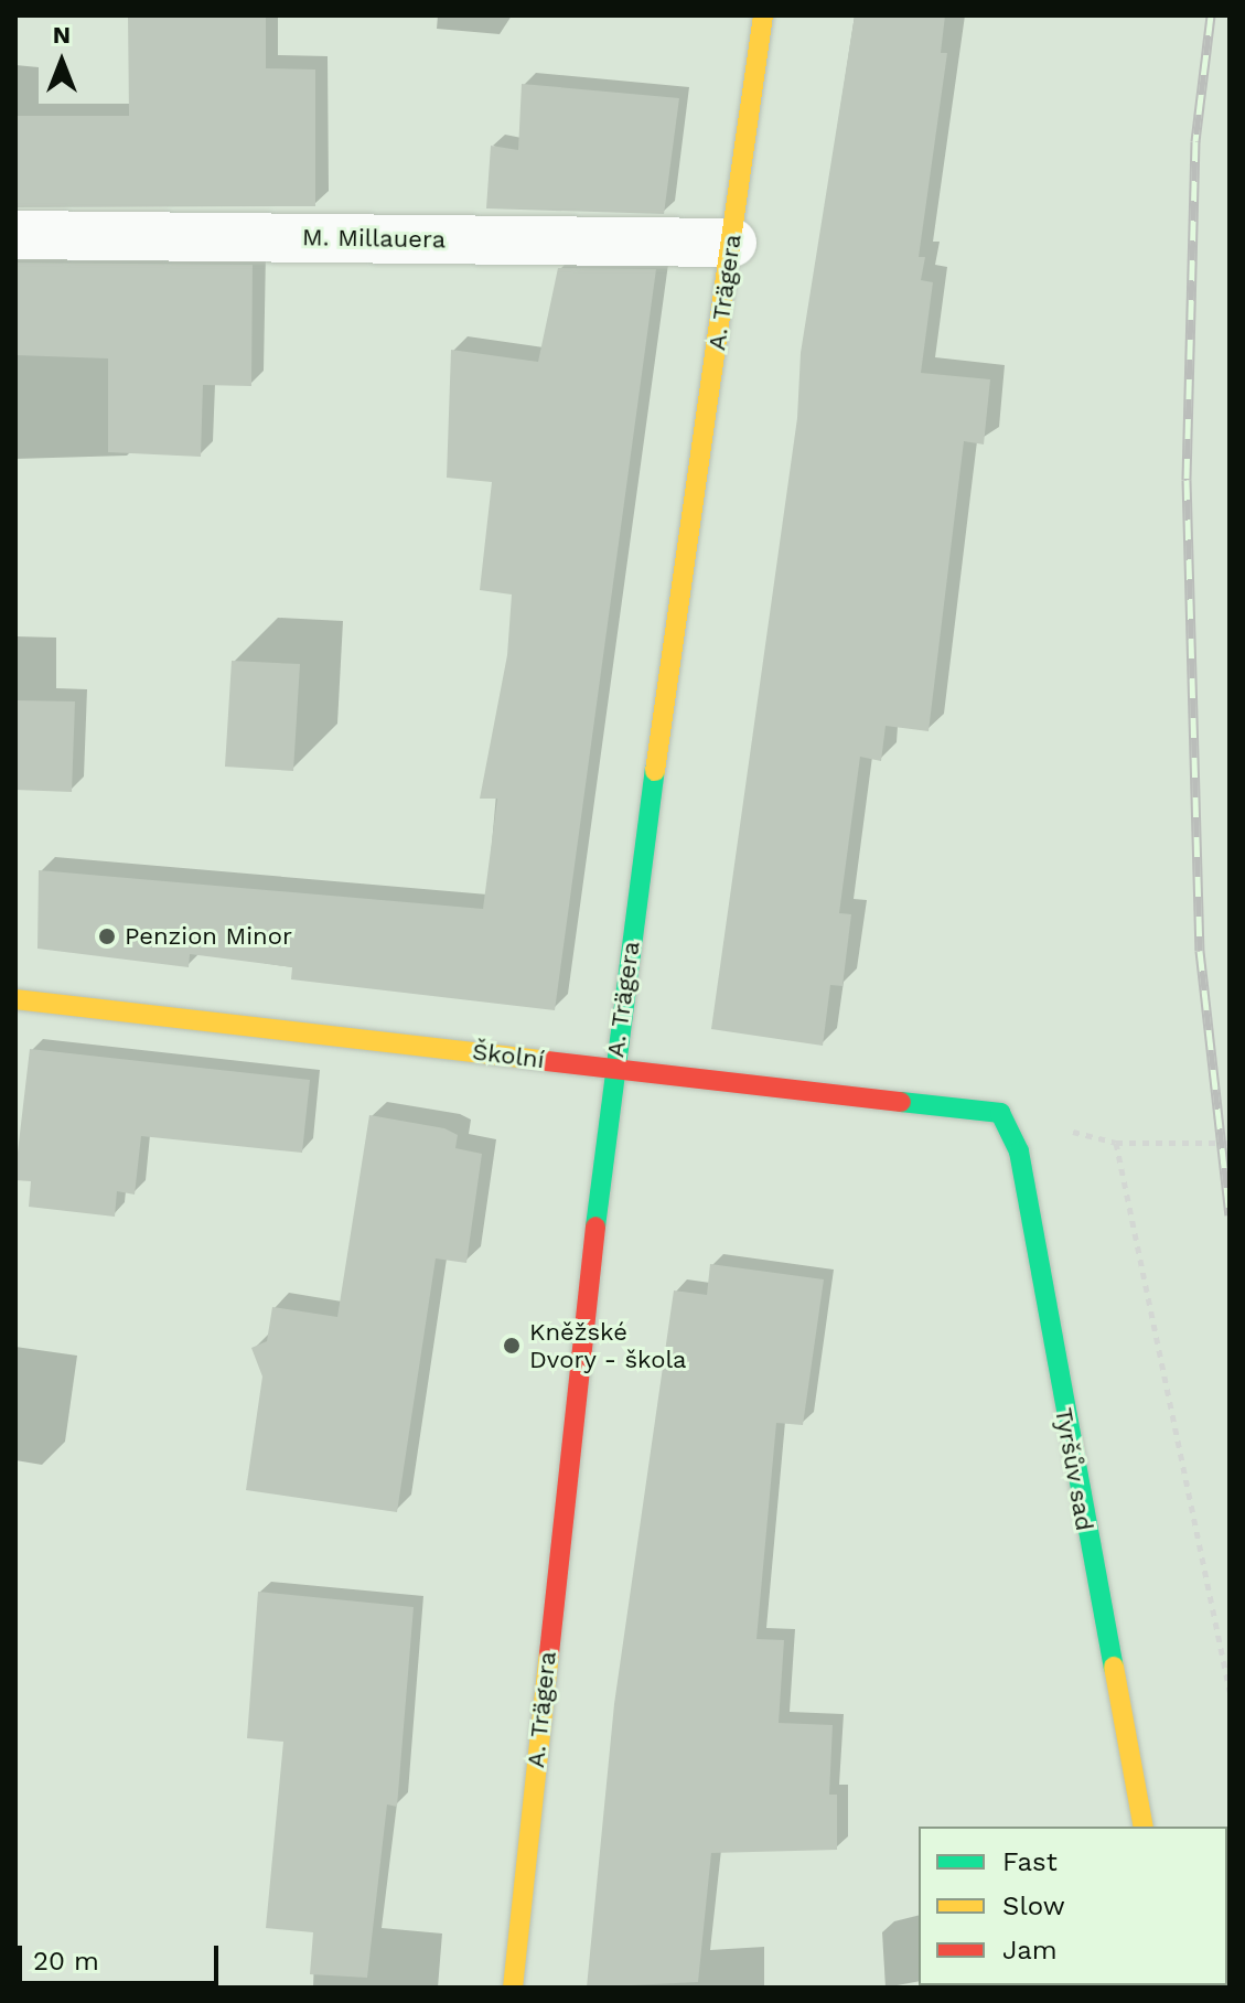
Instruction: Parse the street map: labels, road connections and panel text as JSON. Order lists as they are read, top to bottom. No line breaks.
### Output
{"streets":{"street":["M. Millauera","A. Trägera","Školní","Tyršův sad"]},"crossings":[["M. Millauera","A. Trägera"],["A. Trägera","Školní"],["Školní","Tyršův sad"]],"places":["Penzion Minor","Kněžské Dvory - škola"],"legend":["Fast","Slow","Jam"],"scale_bar":"20 m","north":"top"}
